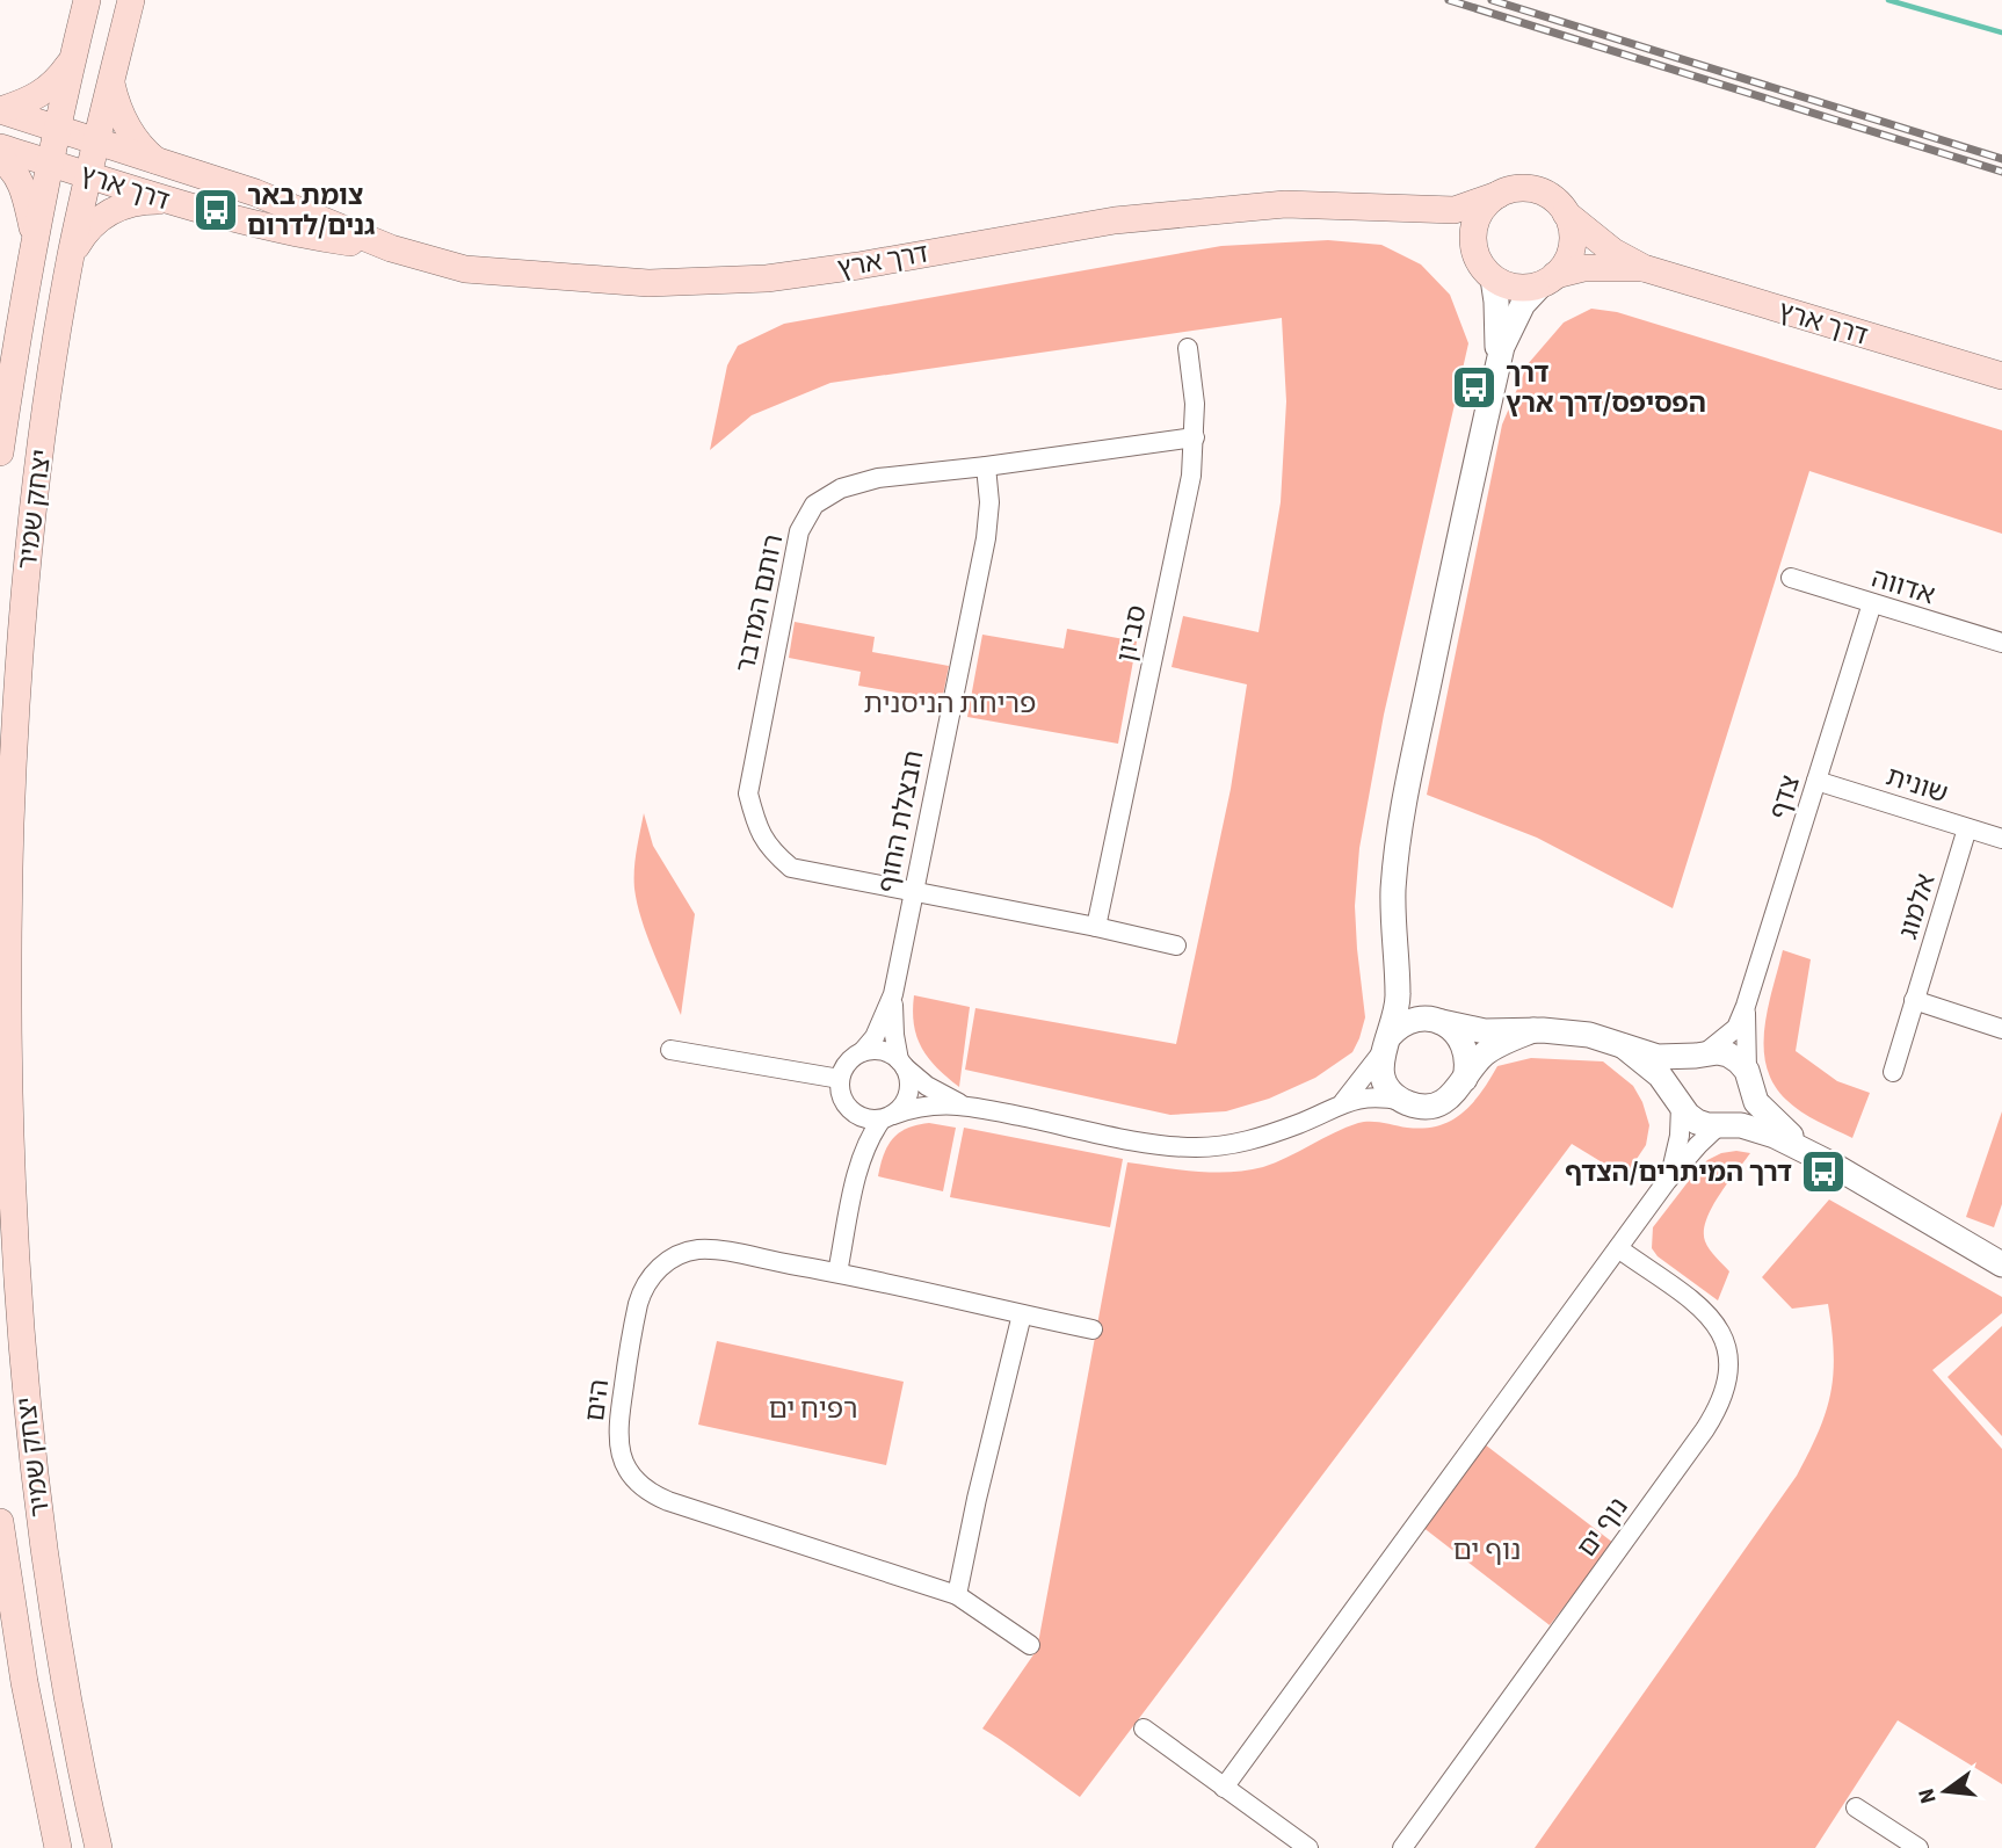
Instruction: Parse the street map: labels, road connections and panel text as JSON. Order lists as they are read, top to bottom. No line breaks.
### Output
{"streets":{"main road":["דרך ארץ","יצחק שמיר"],"street":["אדווה","רותם המדבר","סביון","שונית","צדף","חבצלת החוף","אלמוג","הים","נוף ים"]},"crossings":[["דרך ארץ","יצחק שמיר"],["אדווה","צדף"],["רותם המדבר","סביון"],["רותם המדבר","חבצלת החוף"],["שונית","צדף"],["שונית","אלמוג"]],"districts":["פריחת הניסנית","רפיח ים","נוף ים"],"places":{"bus stop":["צומת באר גנים/לדרום","דרך הפסיפס/דרך ארץ","דרך המיתרים/הצדף"]},"north":"left"}
